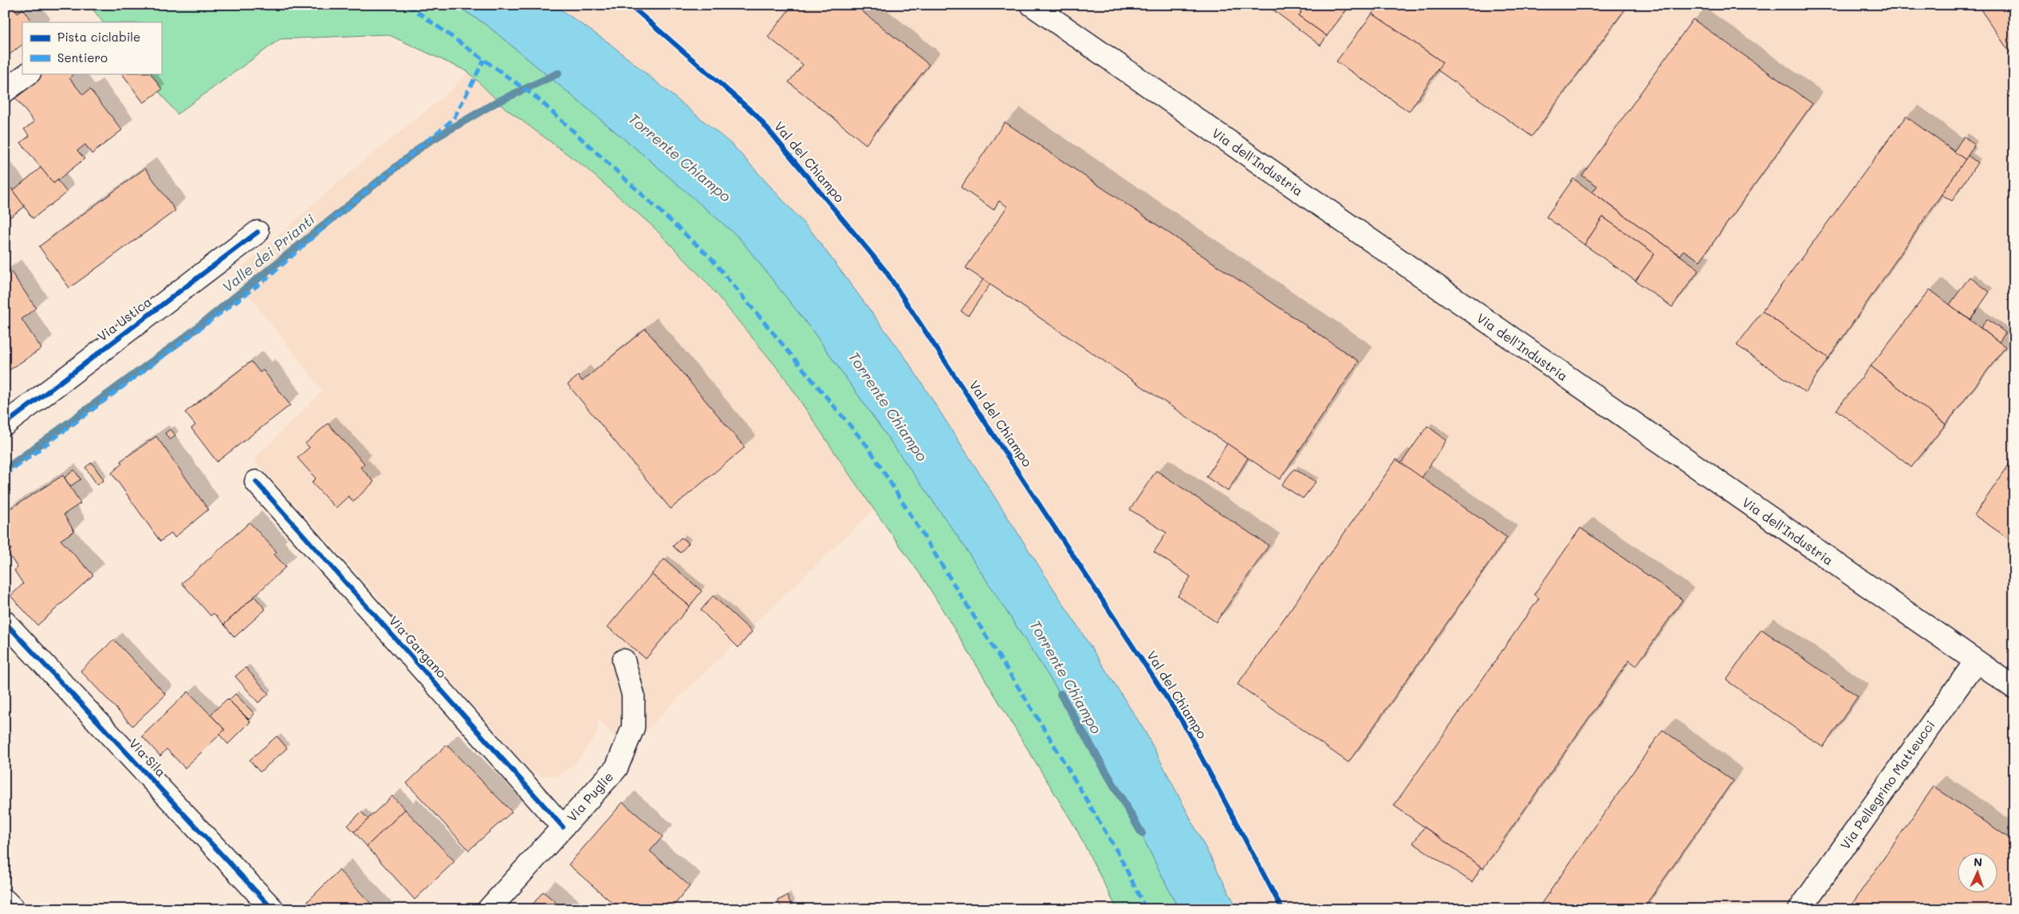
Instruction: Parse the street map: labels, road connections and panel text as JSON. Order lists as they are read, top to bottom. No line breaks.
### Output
{"streets":{"street":["Via dell'Industria","Via Ustica","Via Gargano","Via Sila","Via Pellegrino Matteucci","Via Puglie"],"cycle path":["Val del Chiampo"]},"crossings":[["Via dell'Industria","Via Pellegrino Matteucci"],["Via Gargano","Via Puglie"]],"water":["Torrente Chiampo","Valle dei Prianti"],"legend":["Pista ciclabile","Sentiero"],"north":"top"}
